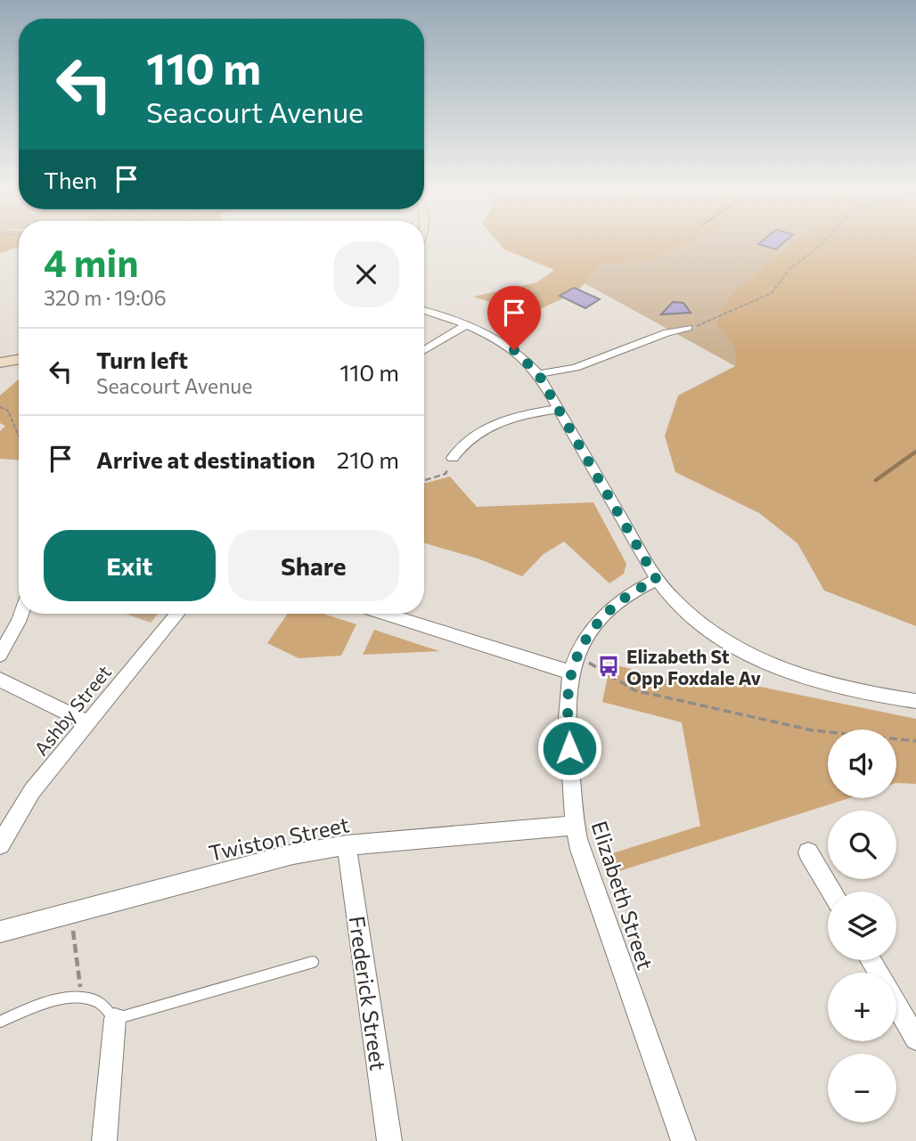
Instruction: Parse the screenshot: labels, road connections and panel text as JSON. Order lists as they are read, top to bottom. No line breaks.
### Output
{"streets":{"street":["Ashby Street","Twiston Street","Elizabeth Street","Frederick Street"]},"crossings":[["Twiston Street","Elizabeth Street"],["Twiston Street","Frederick Street"]],"places":{"bus stop":["Elizabeth St Opp Foxdale Av"]},"page":{"turn":["110 m","Seacourt Avenue"],"then":"Then","heading":["4 min","320 m · 19:06"],"list":[{"name":"Turn left","note":"Seacourt Avenue","value":"110 m"},{"name":"Arrive at destination","value":"210 m"}],"buttons":["Exit","Share"],"map_buttons":["+","−"]}}
